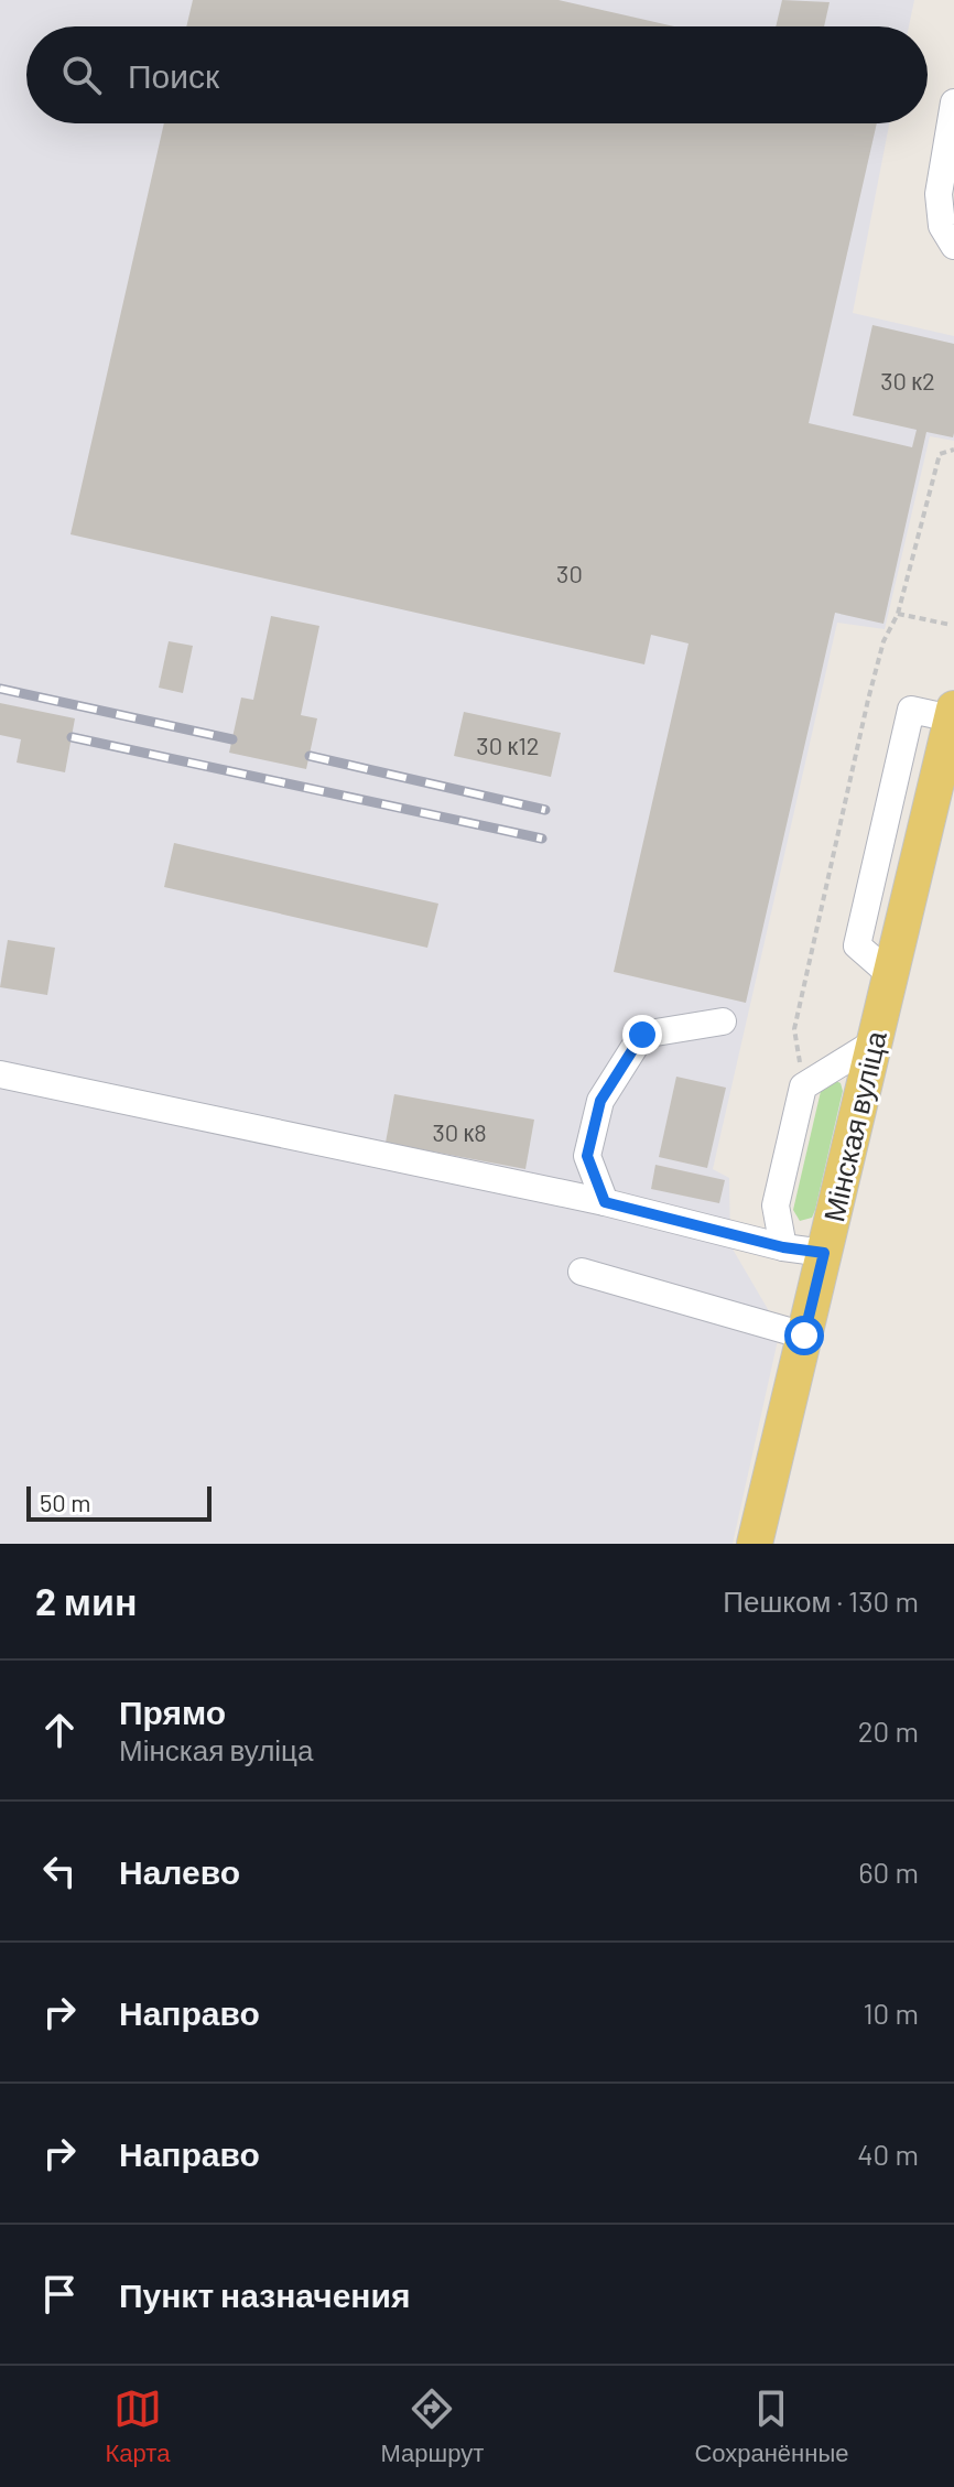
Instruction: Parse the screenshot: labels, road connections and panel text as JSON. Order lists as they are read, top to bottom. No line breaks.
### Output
{"streets":{"main road":["Мінская вуліца"]},"house_numbers":["30 к2","30","30 к12","30 к8"],"scale_bar":"50 m","page":{"search":"Поиск","scale":"50 m","heading":["2 мин","Пешком · 130 m"],"list":[["Прямо","Мінская вуліца","20 m"],["Налево","60 m"],["Направо","10 m"],["Направо","40 m"],"Пункт назначения"],"nav":["Карта","Маршрут","Сохранённые"]}}
